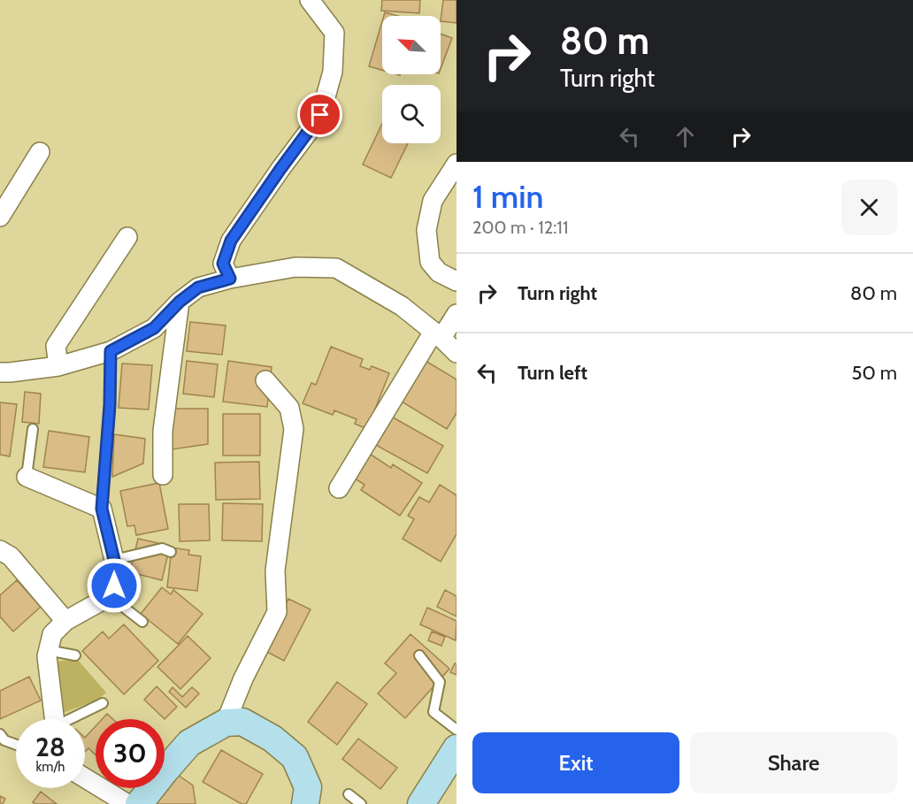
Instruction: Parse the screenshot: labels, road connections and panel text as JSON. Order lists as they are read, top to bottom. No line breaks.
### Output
{"north":"top left","page":{"turn":["80 m","Turn right"],"heading":["1 min","200 m · 12:11"],"list":[{"name":"Turn right","value":"80 m"},{"name":"Turn left","value":"50 m"}],"speed":"28 km/h","limit":"30","buttons":["Exit","Share"]}}
